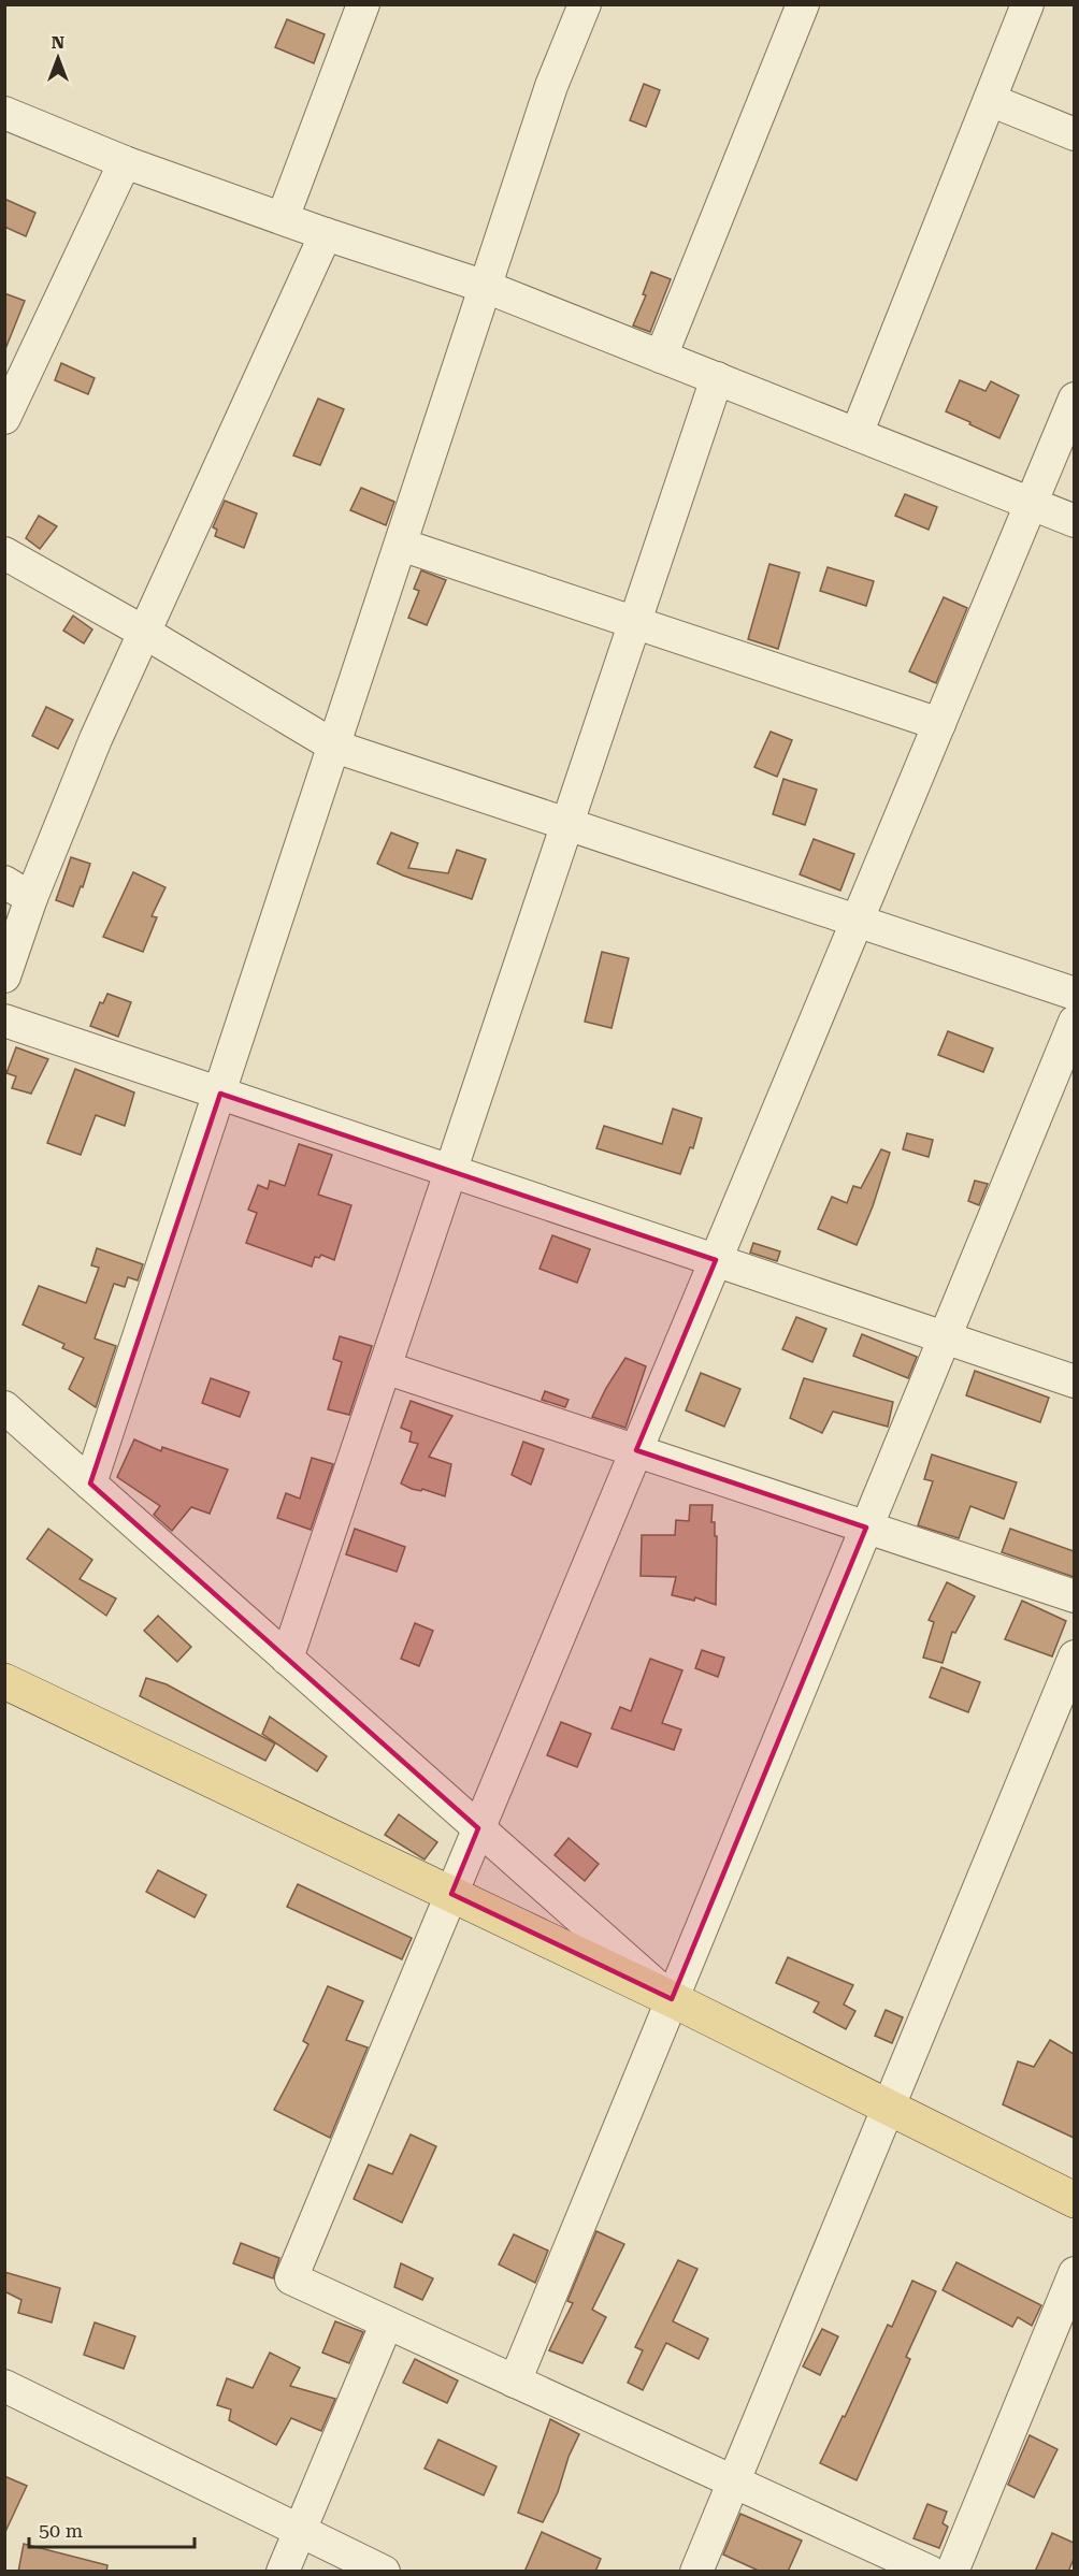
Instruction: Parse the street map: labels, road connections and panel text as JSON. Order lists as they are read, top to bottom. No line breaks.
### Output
{"scale_bar":"50 m","north":"top"}
